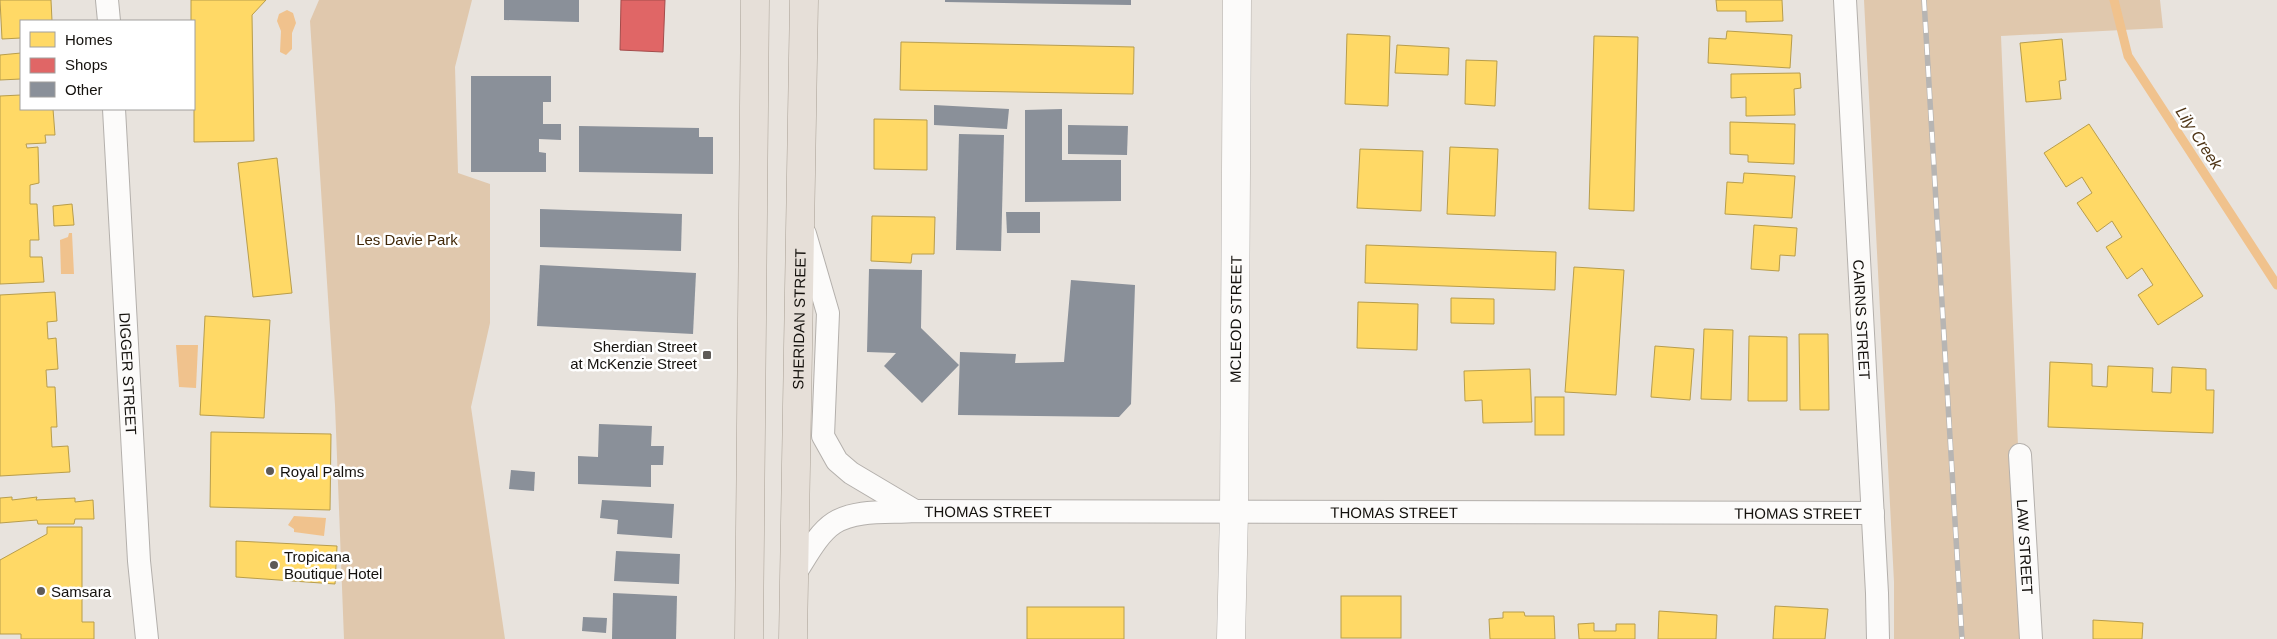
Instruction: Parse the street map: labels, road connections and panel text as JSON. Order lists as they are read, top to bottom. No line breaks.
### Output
{"streets":{"highway":["SHERIDAN STREET"],"street":["CAIRNS STREET","MCLEOD STREET","DIGGER STREET","THOMAS STREET","LAW STREET"]},"crossings":[["SHERIDAN STREET","THOMAS STREET"],["CAIRNS STREET","THOMAS STREET"],["MCLEOD STREET","THOMAS STREET"]],"water":["Lily Creek"],"parks":["Les Davie Park"],"places":{"transit":["Sherdian Street at McKenzie Street"],"other":["Royal Palms","Tropicana Boutique Hotel","Samsara"]},"legend":["Homes","Shops","Other"]}
